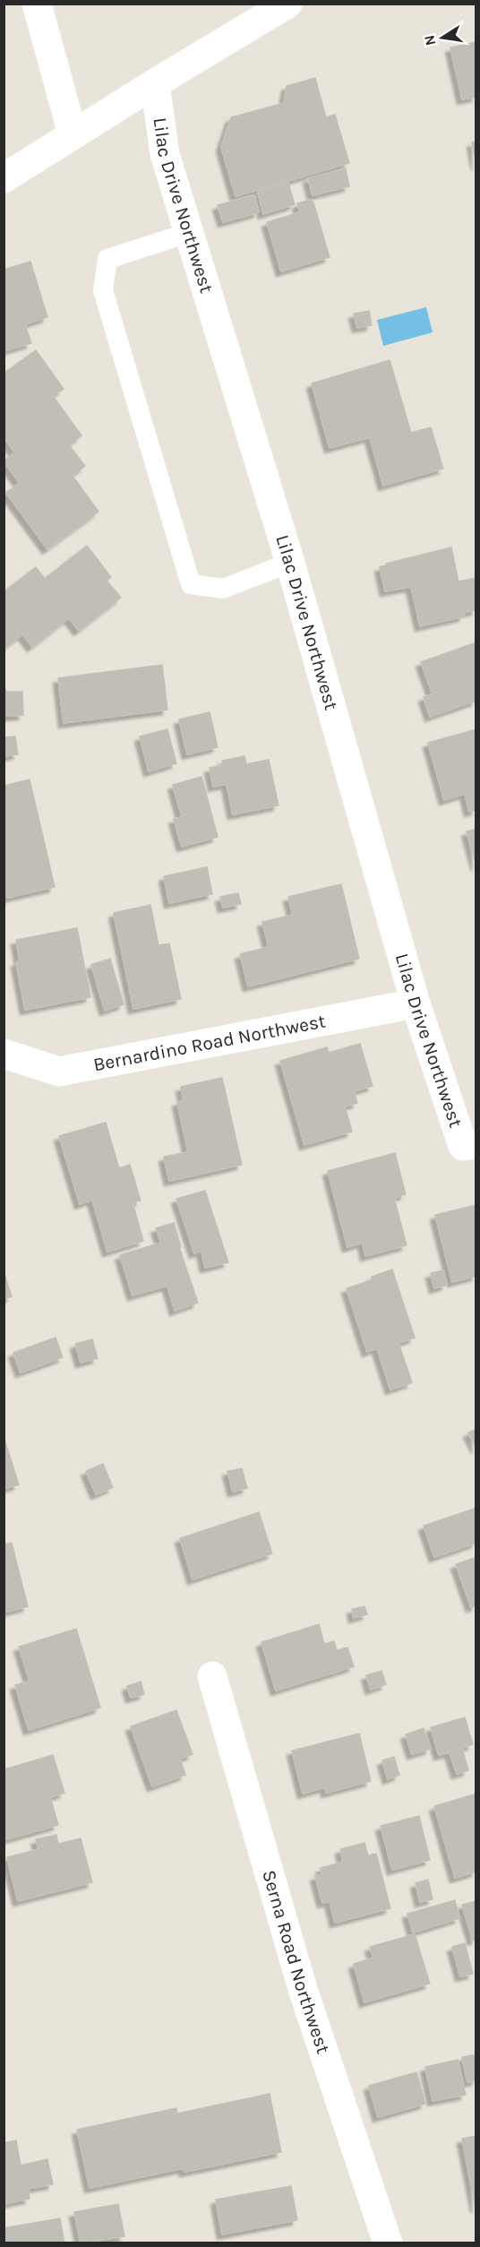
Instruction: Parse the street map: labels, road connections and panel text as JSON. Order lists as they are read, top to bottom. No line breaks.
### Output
{"streets":{"street":["Lilac Drive Northwest","Bernardino Road Northwest","Serna Road Northwest"]},"crossings":[["Lilac Drive Northwest","Bernardino Road Northwest"]],"north":"left"}
